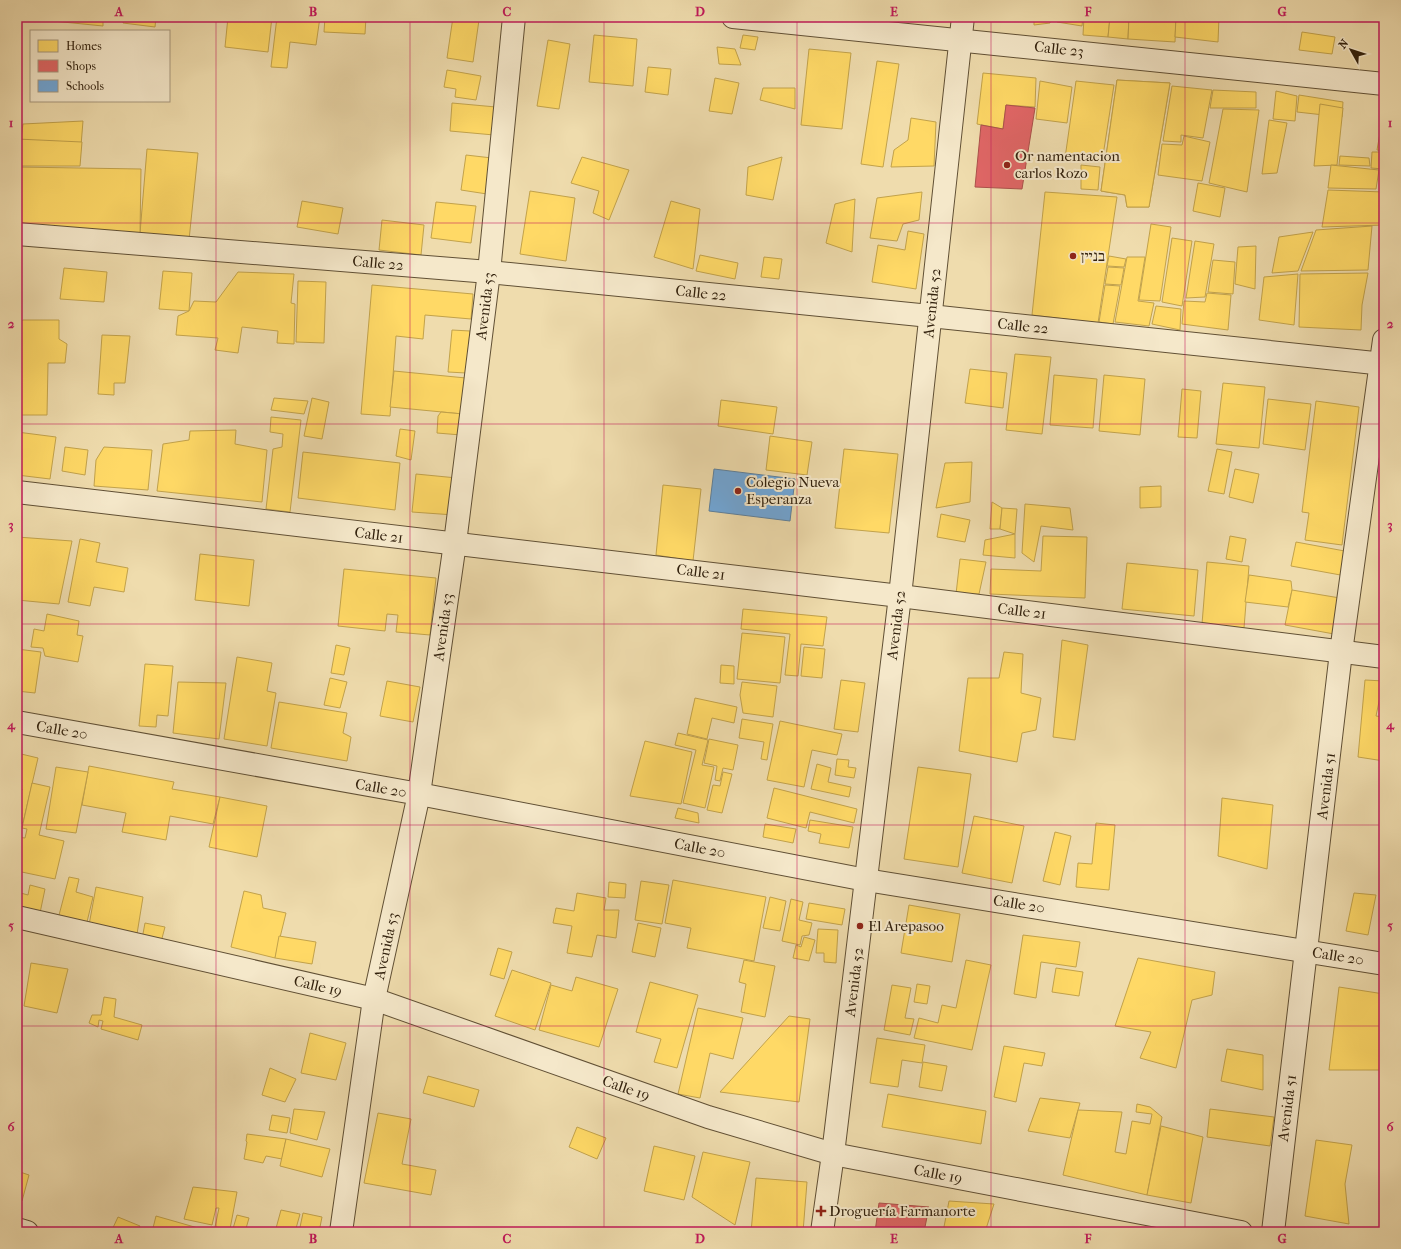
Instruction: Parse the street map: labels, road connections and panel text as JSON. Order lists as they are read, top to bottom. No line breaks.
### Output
{"streets":{"street":["Calle 23","Calle 22","Avenida 52","Avenida 53","Calle 21","Calle 20","Avenida 51","Calle 19"]},"crossings":[["Calle 23","Avenida 52"],["Calle 22","Avenida 52"],["Calle 22","Avenida 53"],["Calle 22","Avenida 51"],["Avenida 52","Calle 21"],["Avenida 52","Calle 20"],["Avenida 52","Calle 19"],["Avenida 53","Calle 21"],["Avenida 53","Calle 20"],["Avenida 53","Calle 19"],["Calle 21","Avenida 51"],["Calle 20","Avenida 51"]],"places":{"other":["Or namentacion carlos Rozo","בניין","Colegio Nueva Esperanza","El Arepasoo"],"health":["Droguería Farmanorte"]},"legend":["Homes","Shops","Schools"],"north":"top left","grid":{"columns":["A","B","C","D","E","F","G"],"rows":["1","2","3","4","5","6"]}}
